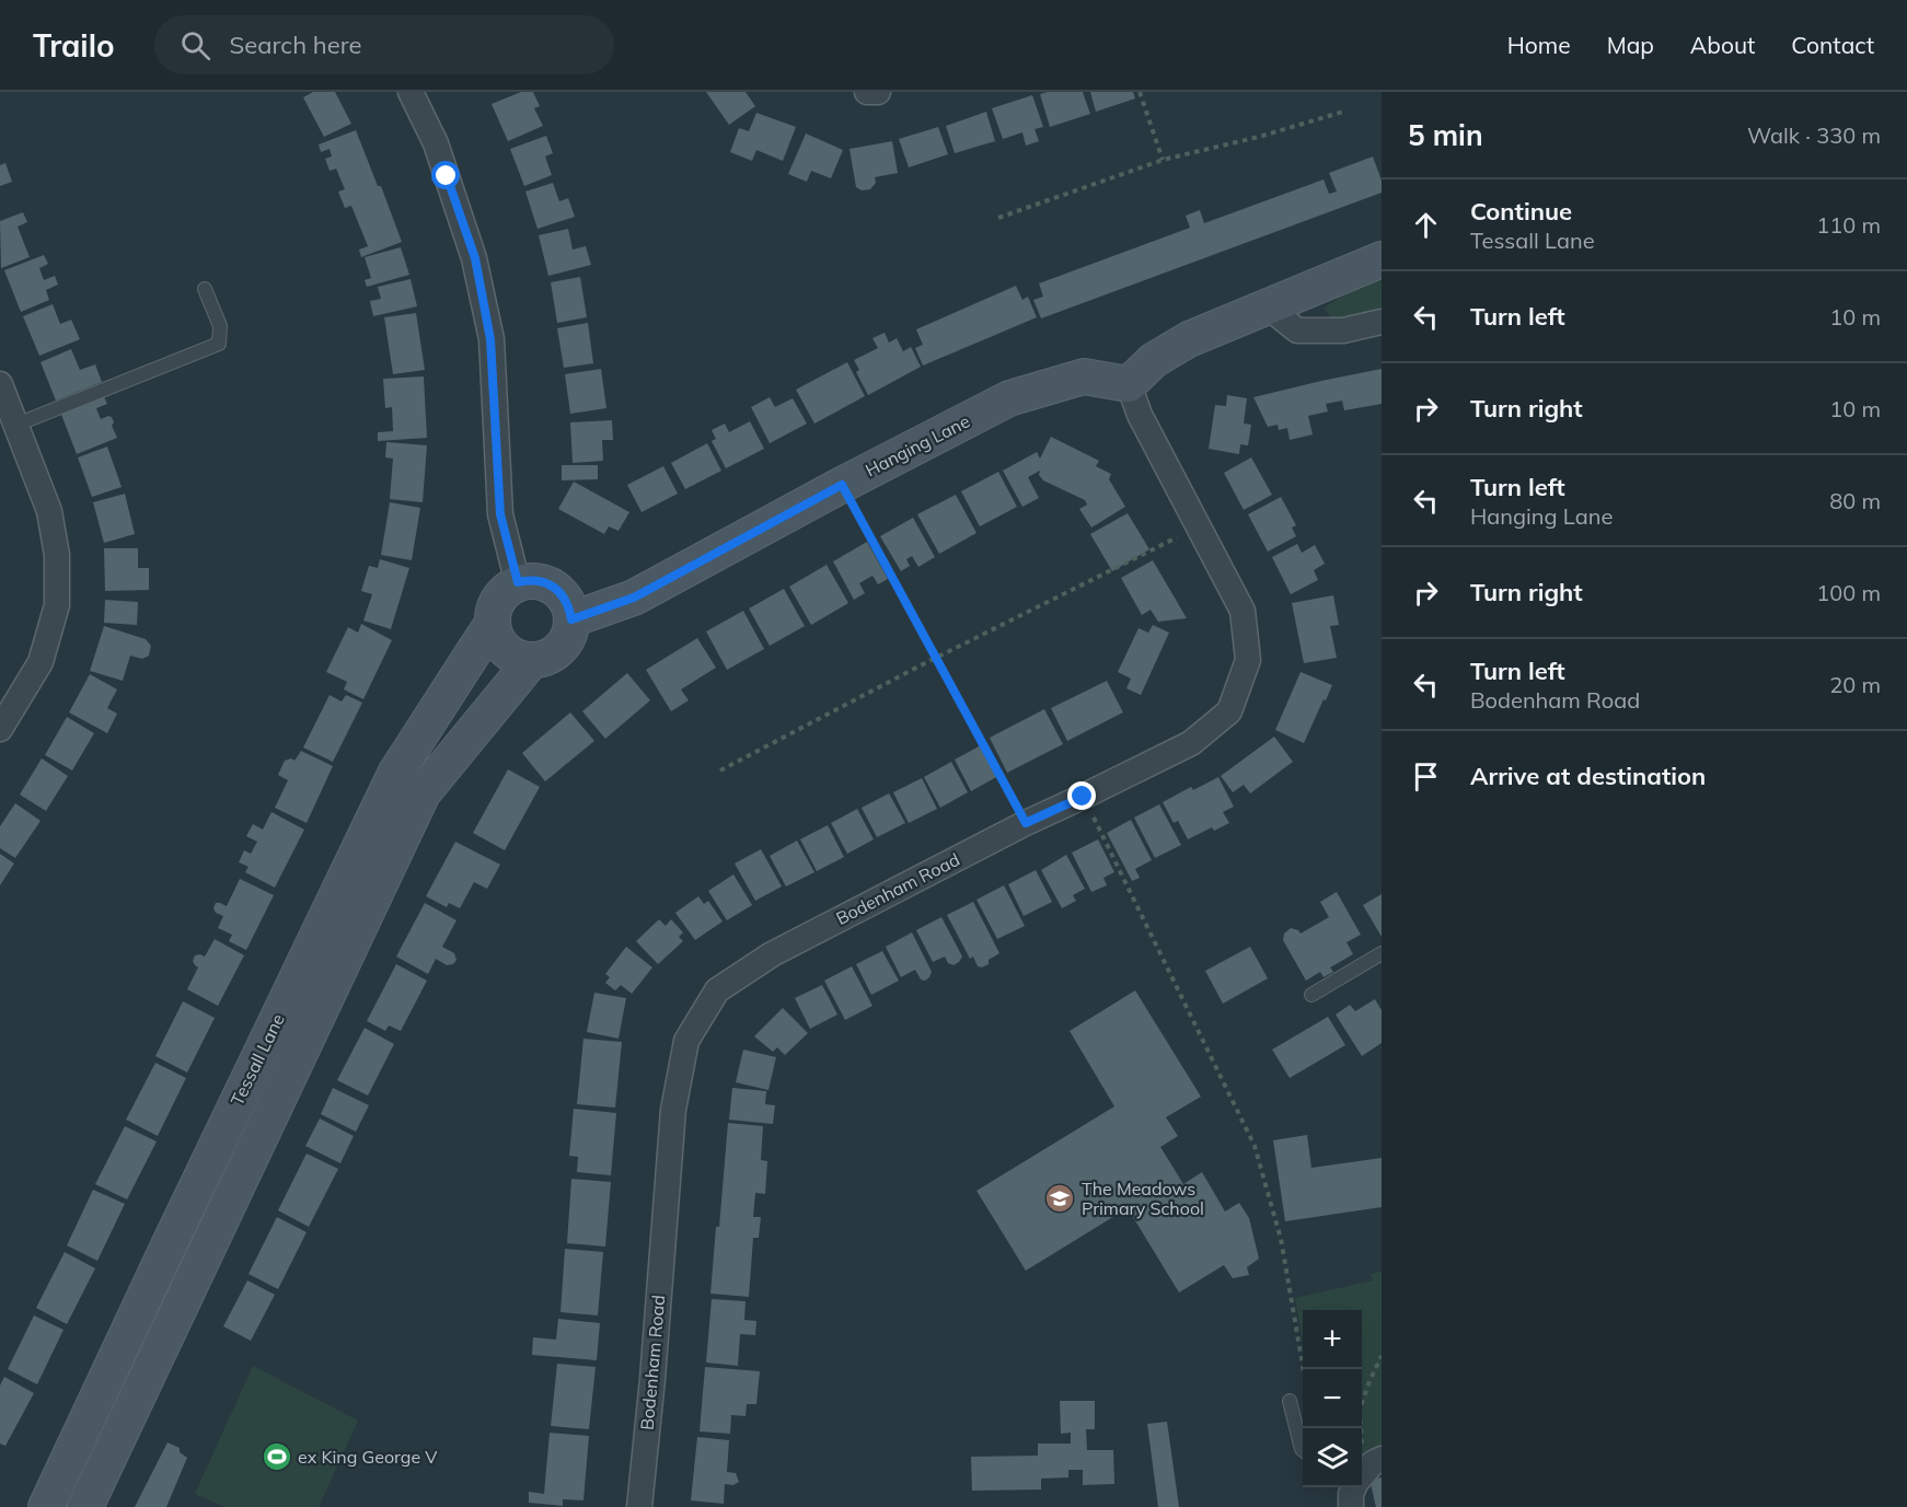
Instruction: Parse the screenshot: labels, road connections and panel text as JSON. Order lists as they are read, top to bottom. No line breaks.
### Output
{"streets":{"street":["Hanging Lane","Bodenham Road","Tessall Lane"]},"crossings":[["Hanging Lane","Bodenham Road"],["Hanging Lane","Tessall Lane"]],"places":{"school or university":["The Meadows Primary School"],"sports":["ex King George V"]},"page":{"header":"Trailo","search":"Search here","nav":["Home","Map","About","Contact"],"heading":["5 min","Walk · 330 m"],"list":[["Continue","Tessall Lane","110 m"],["Turn left","10 m"],["Turn right","10 m"],["Turn left","Hanging Lane","80 m"],["Turn right","100 m"],["Turn left","Bodenham Road","20 m"],"Arrive at destination"],"map_buttons":["+","−"]}}
